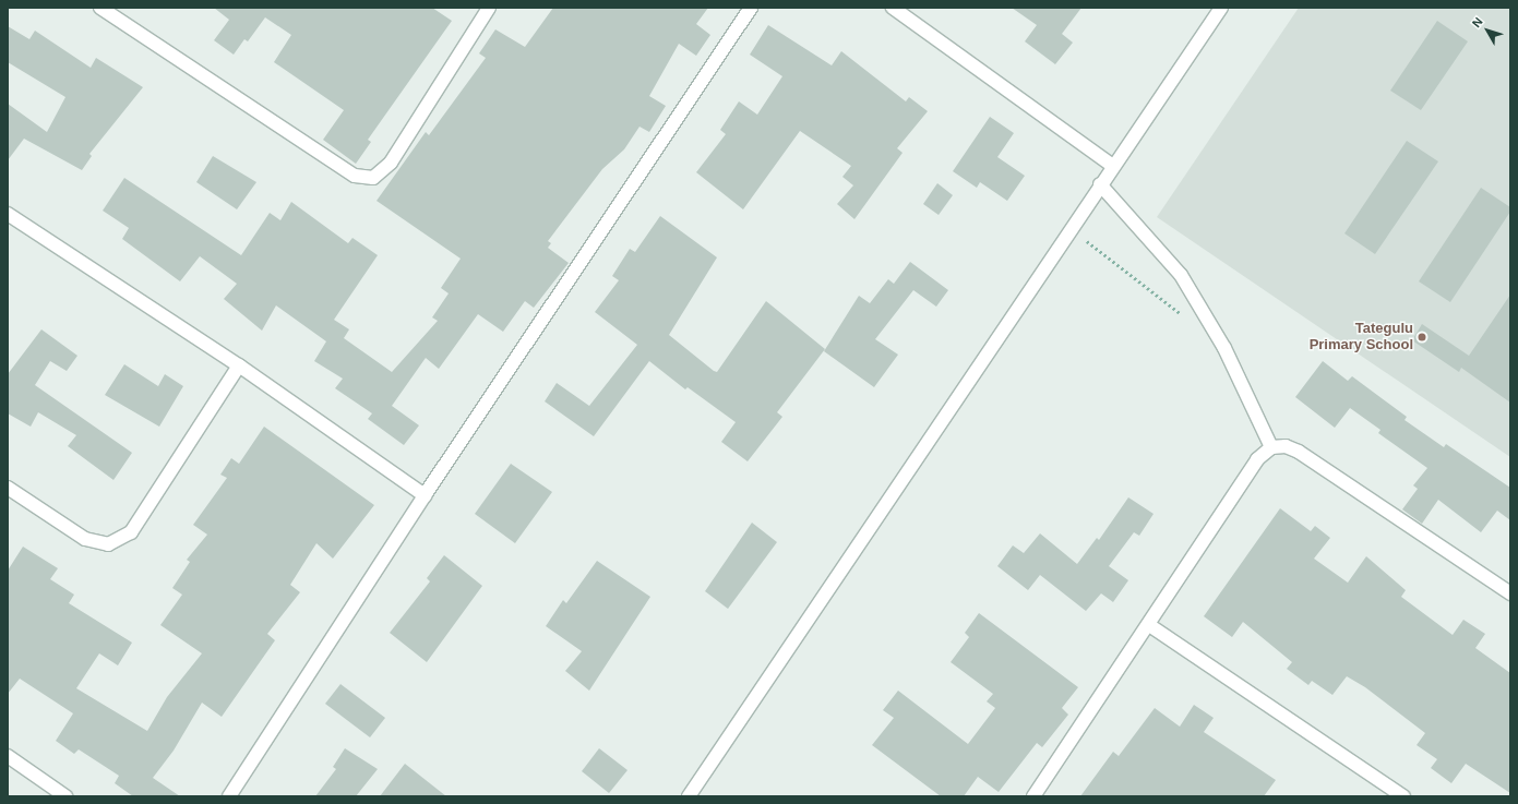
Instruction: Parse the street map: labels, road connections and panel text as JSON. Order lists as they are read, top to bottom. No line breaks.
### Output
{"places":["Tategulu Primary School"],"north":"top left"}
